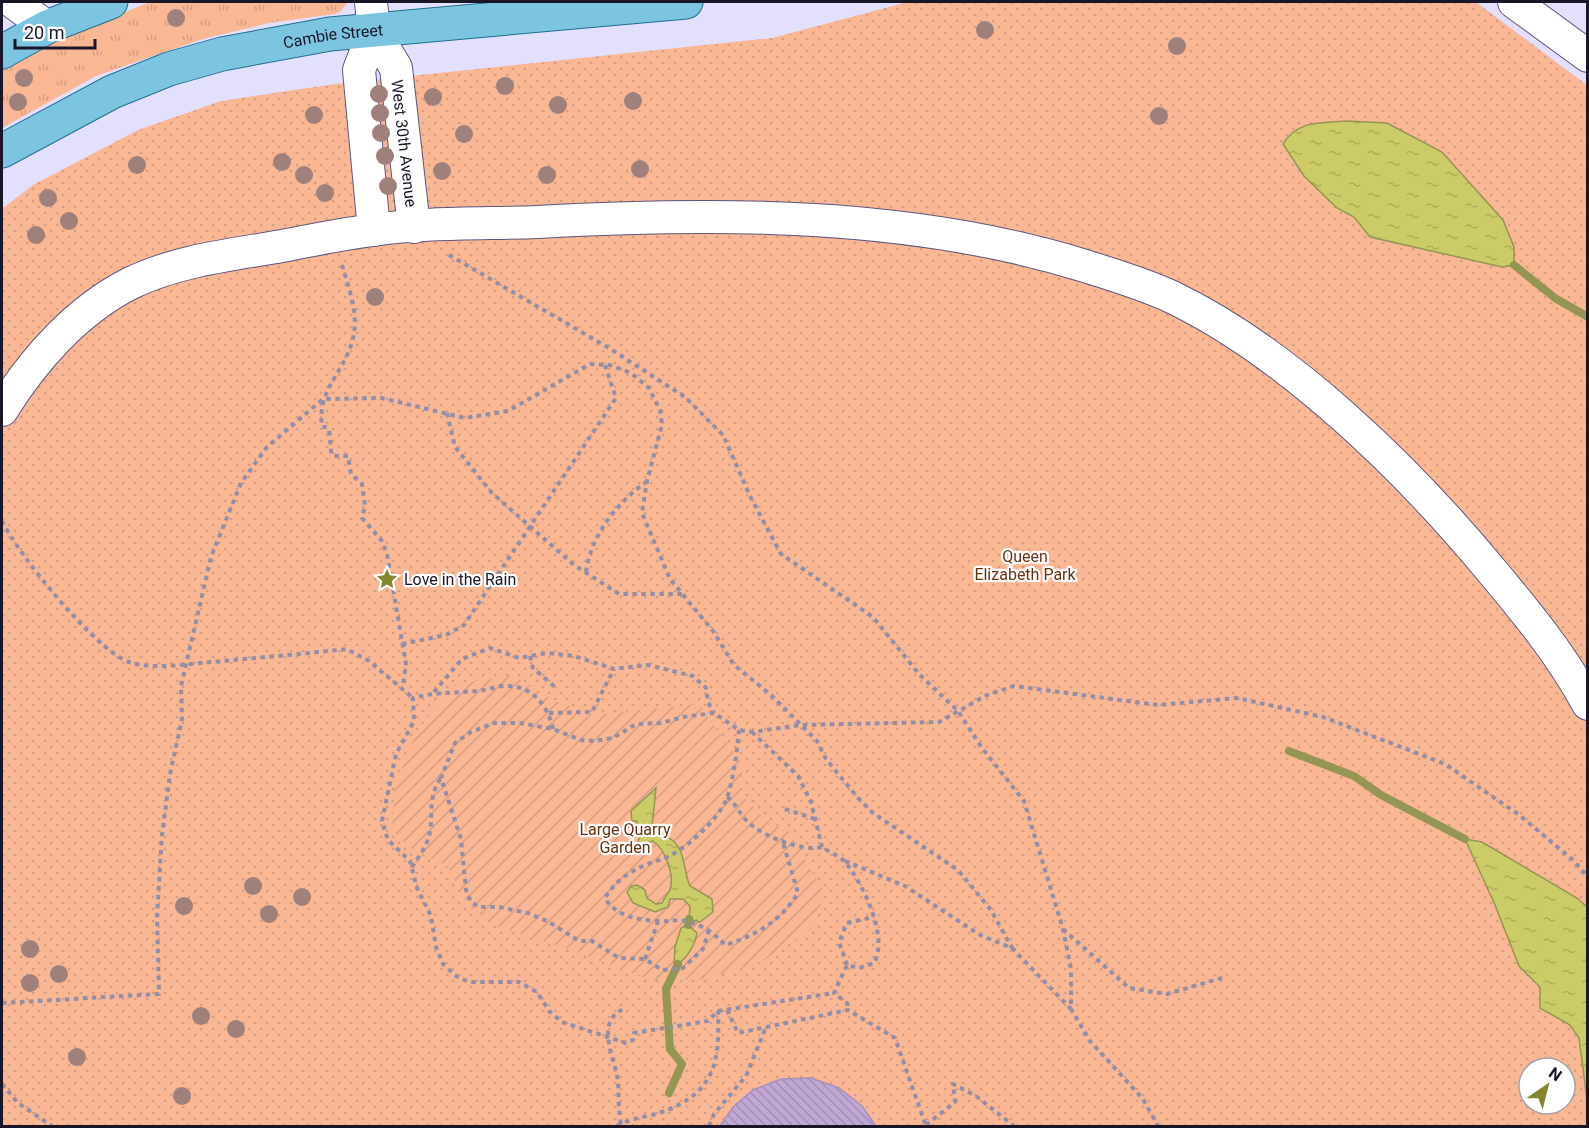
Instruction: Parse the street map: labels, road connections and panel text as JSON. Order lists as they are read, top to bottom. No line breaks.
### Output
{"streets":{"main road":["Cambie Street"],"street":["West 30th Avenue"]},"crossings":[["Cambie Street","West 30th Avenue"]],"parks":["Queen Elizabeth Park","Large Quarry Garden"],"places":{"place":["Love in the Rain"]},"scale_bar":"20 m","north":"top right"}
